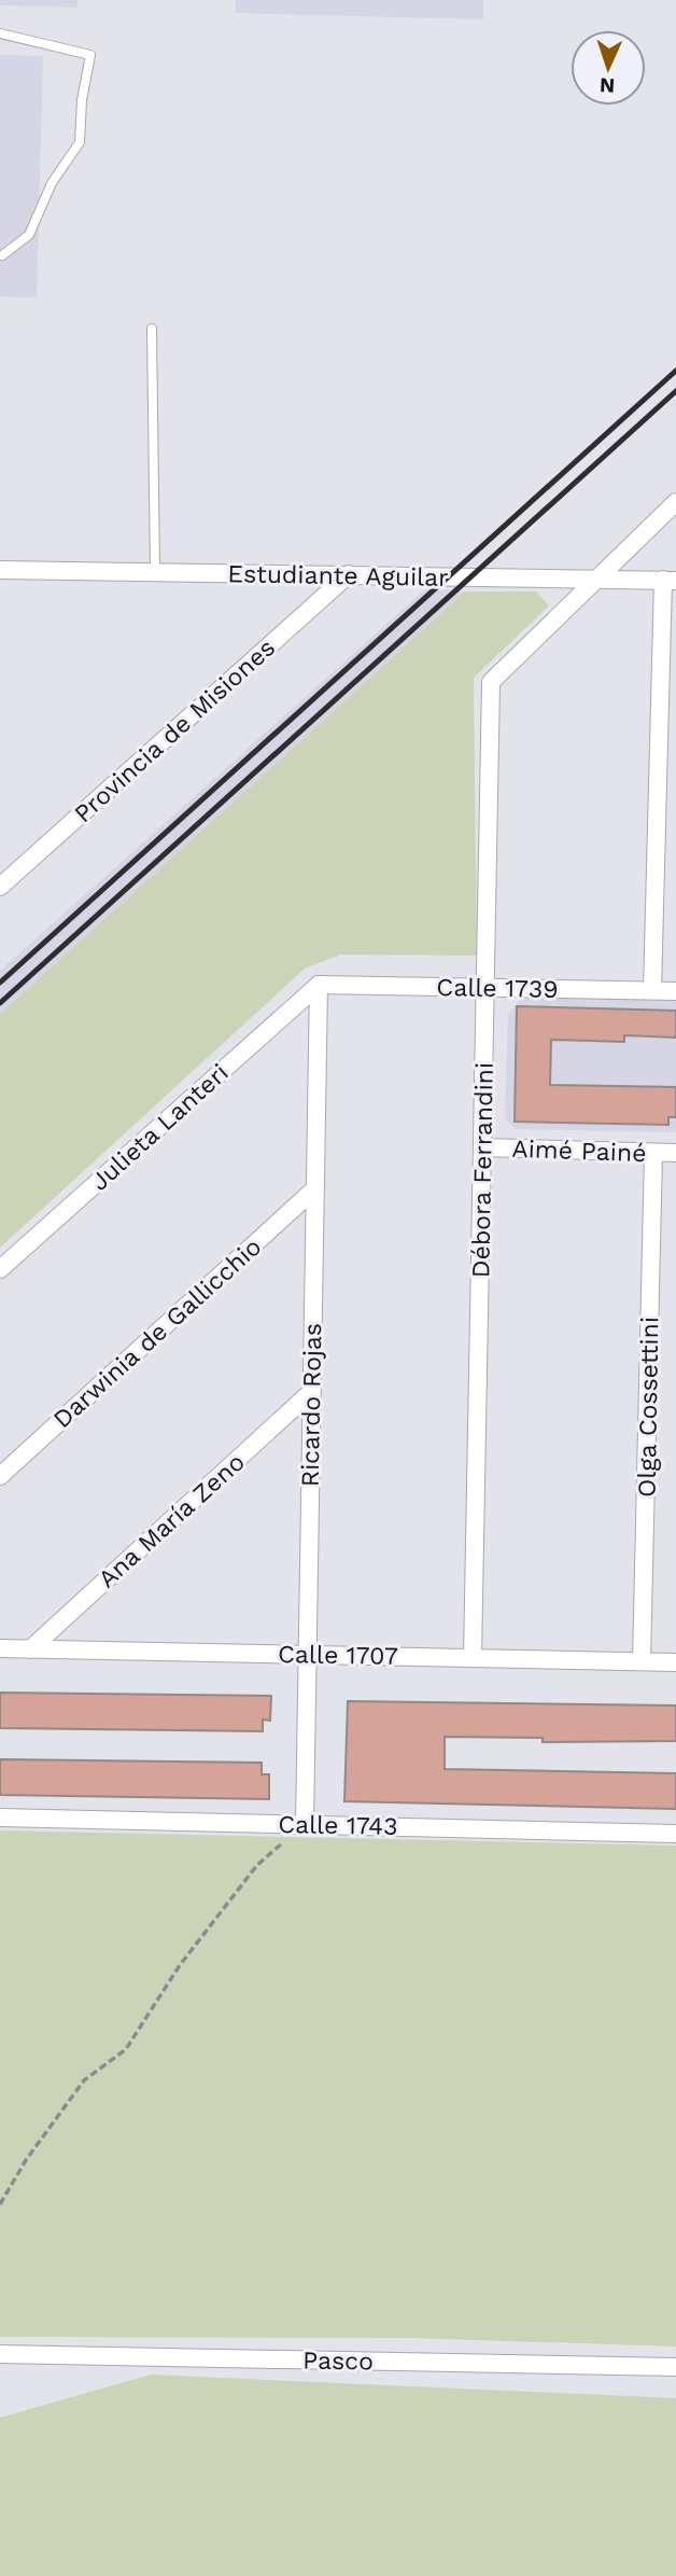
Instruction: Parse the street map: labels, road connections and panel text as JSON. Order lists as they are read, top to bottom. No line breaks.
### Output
{"streets":{"street":["Estudiante Aguilar","Provincia de Misiones","Calle 1739","Julieta Lanteri","Aimé Painé","Débora Ferrandini","Darwinia de Gallicchio","Ricardo Rojas","Olga Cossettini","Ana María Zeno","Calle 1707","Calle 1743","Pasco"]},"crossings":[["Estudiante Aguilar","Provincia de Misiones"],["Estudiante Aguilar","Débora Ferrandini"],["Calle 1739","Julieta Lanteri"],["Calle 1739","Débora Ferrandini"],["Calle 1739","Ricardo Rojas"],["Julieta Lanteri","Ricardo Rojas"],["Aimé Painé","Débora Ferrandini"],["Aimé Painé","Olga Cossettini"],["Débora Ferrandini","Calle 1707"],["Darwinia de Gallicchio","Ricardo Rojas"],["Ricardo Rojas","Ana María Zeno"],["Ricardo Rojas","Calle 1707"],["Ricardo Rojas","Calle 1743"],["Olga Cossettini","Calle 1707"],["Ana María Zeno","Calle 1707"]],"north":"bottom"}
